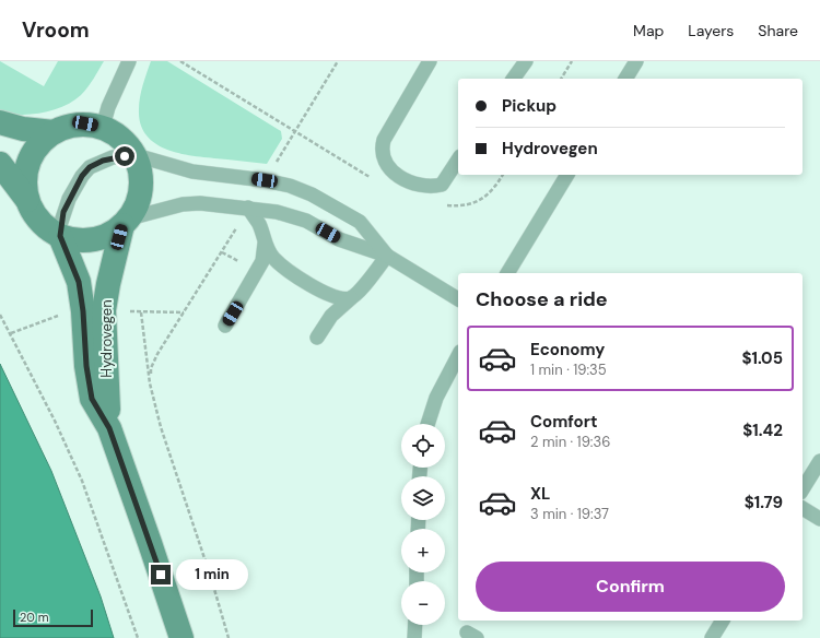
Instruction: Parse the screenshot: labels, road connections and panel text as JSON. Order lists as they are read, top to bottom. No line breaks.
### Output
{"streets":{"street":["Hydrovegen"]},"scale_bar":"20 m","page":{"header":"Vroom","nav":["Map","Layers","Share"],"banner":["Pickup","Hydrovegen"],"heading":"Choose a ride","list":[{"name":"Economy","note":"1 min · 19:35","value":"$1.05"},{"name":"Comfort","note":"2 min · 19:36","value":"$1.42"},{"name":"XL","note":"3 min · 19:37","value":"$1.79"}],"map_buttons":["+","−"],"buttons":"Confirm","bubble":"1 min","scale":"20 m"}}
